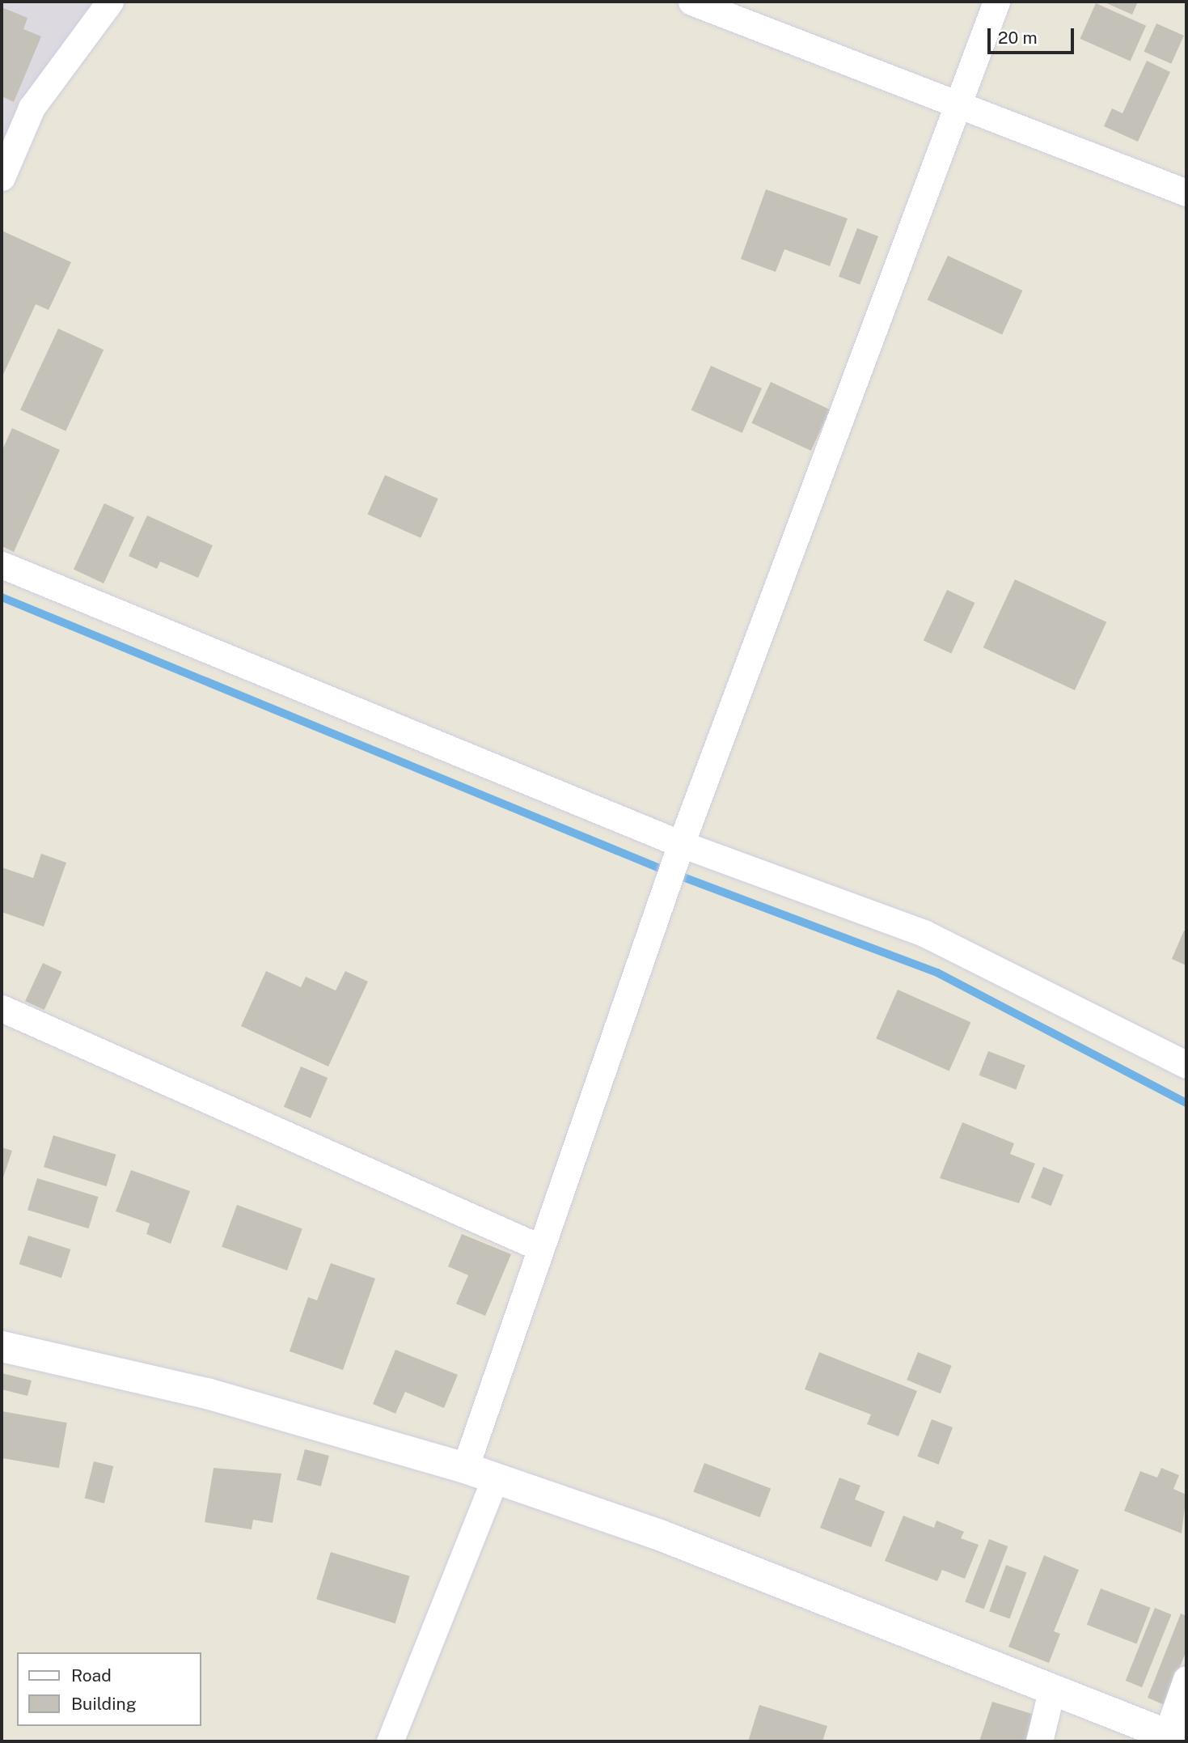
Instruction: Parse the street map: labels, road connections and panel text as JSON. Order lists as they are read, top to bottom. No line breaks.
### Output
{"legend":["Road","Building"],"scale_bar":"20 m"}
